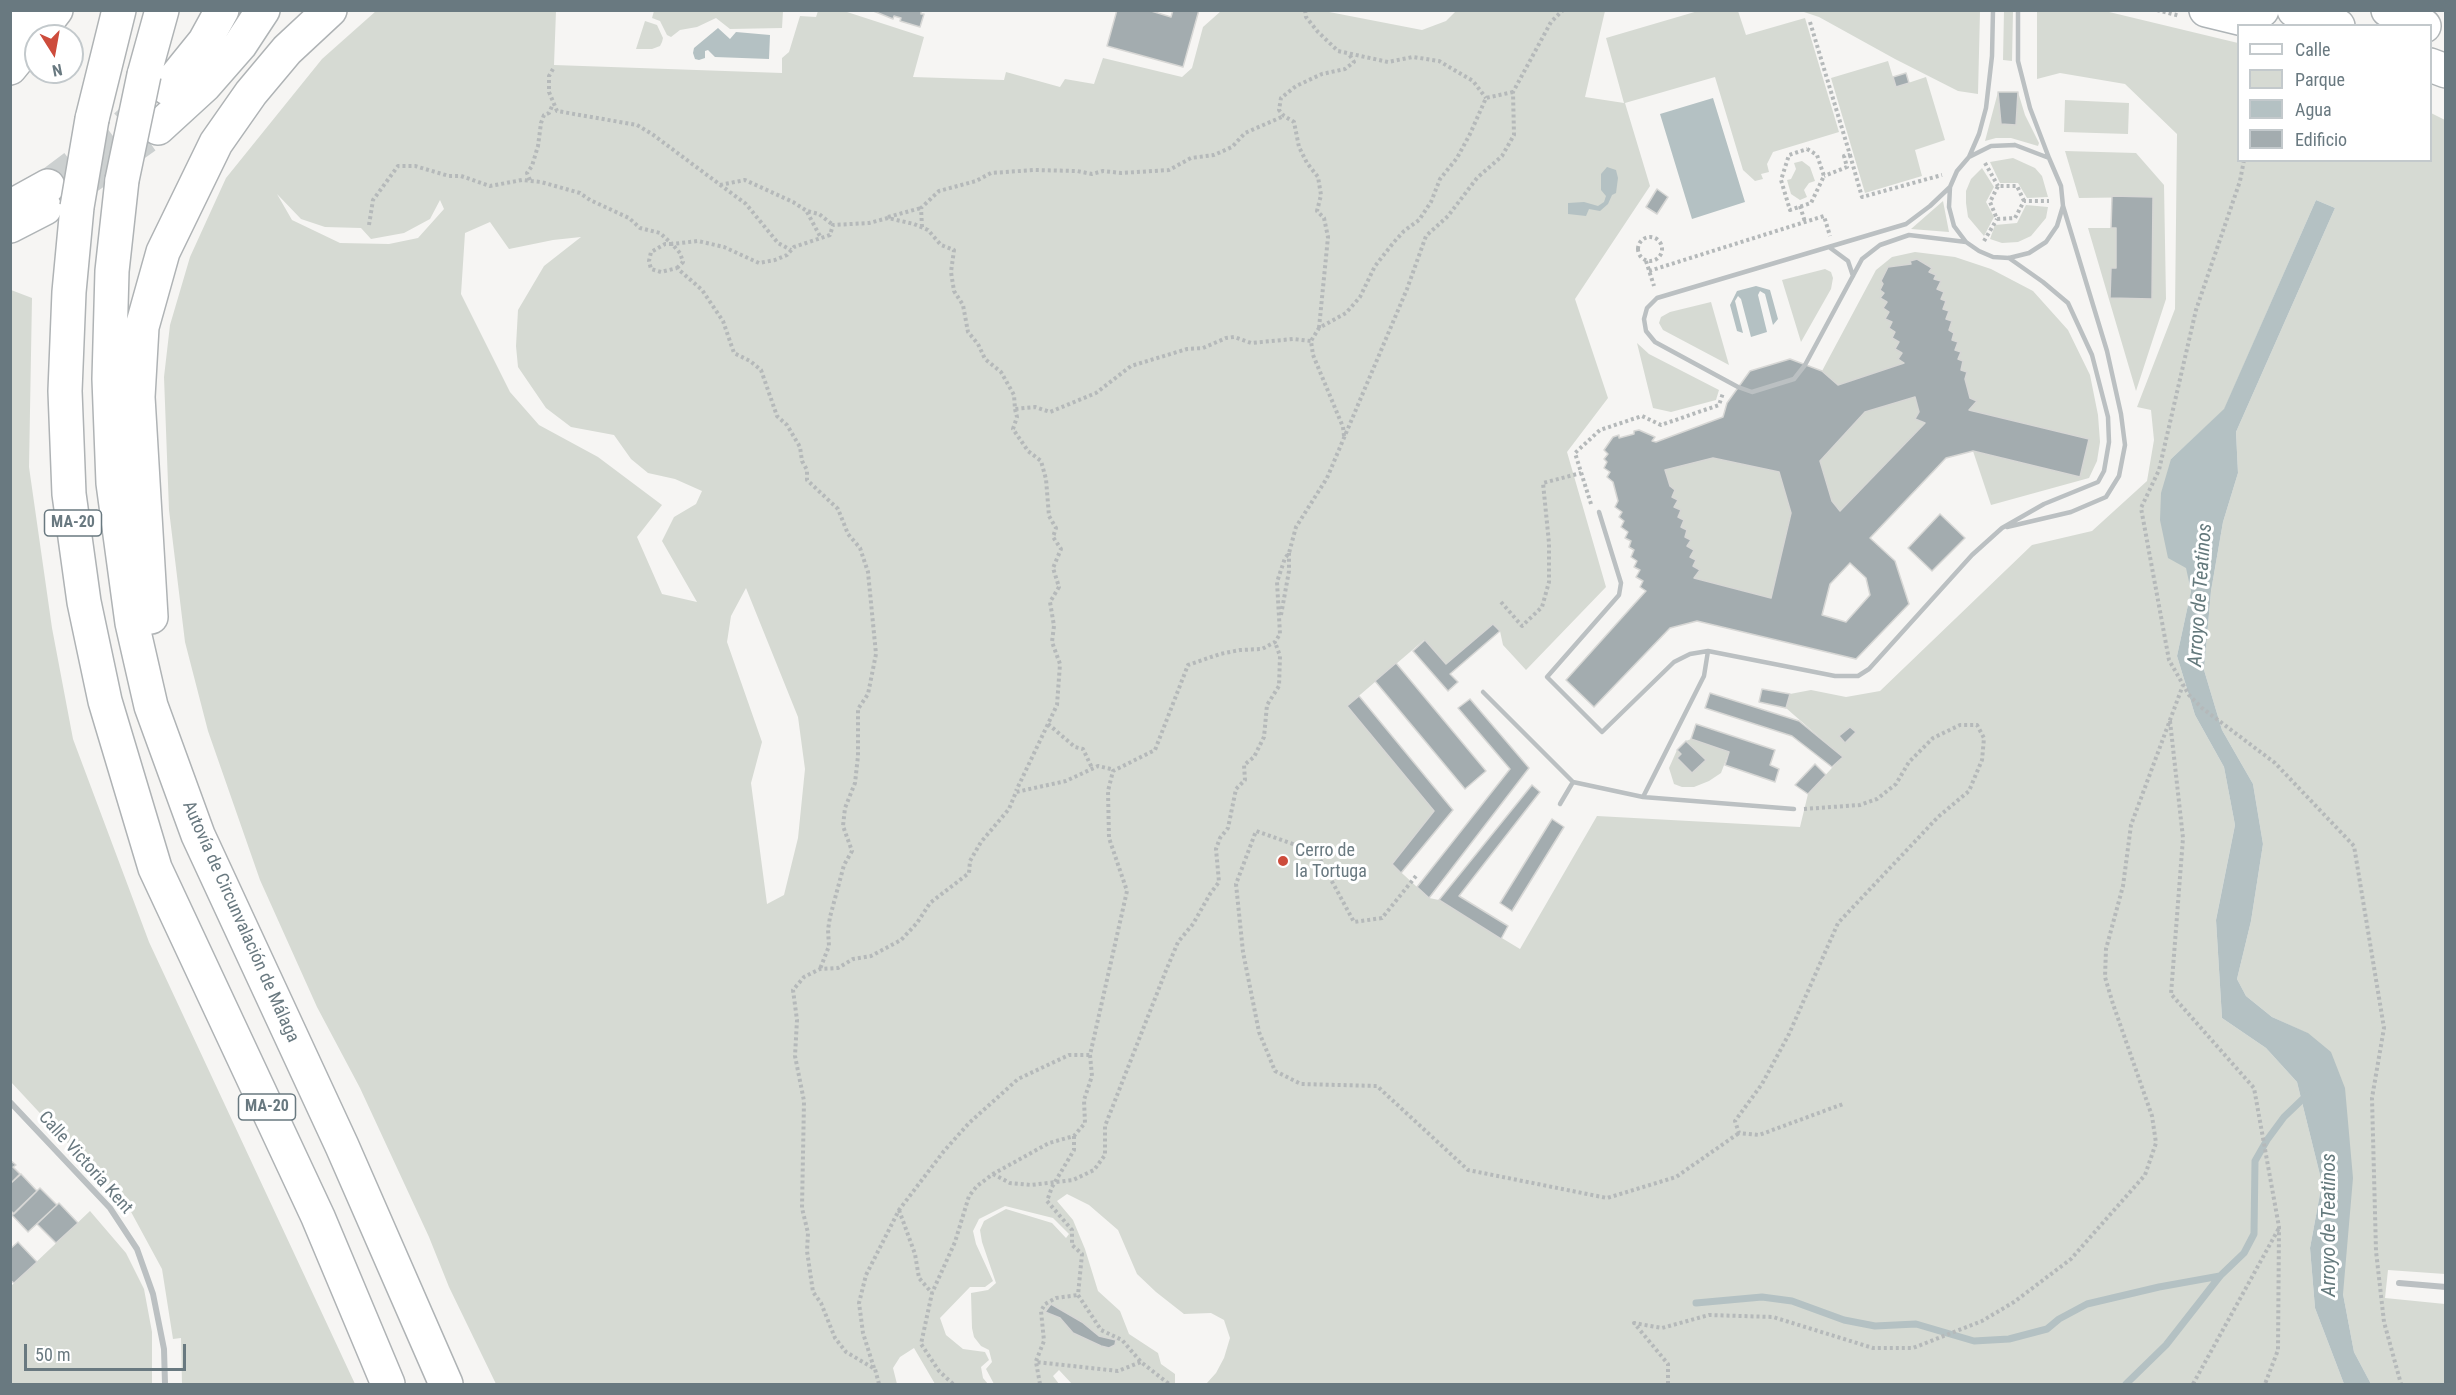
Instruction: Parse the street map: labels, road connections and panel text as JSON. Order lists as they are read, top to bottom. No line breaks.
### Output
{"streets":{"main road":["MA-20","Autovía de Circunvalación de Málaga"],"street":["Calle Victoria Kent"]},"water":["Arroyo de Teatinos"],"places":["Cerro de la Tortuga"],"legend":["Calle","Parque","Agua","Edificio"],"scale_bar":"50 m","north":"bottom"}
